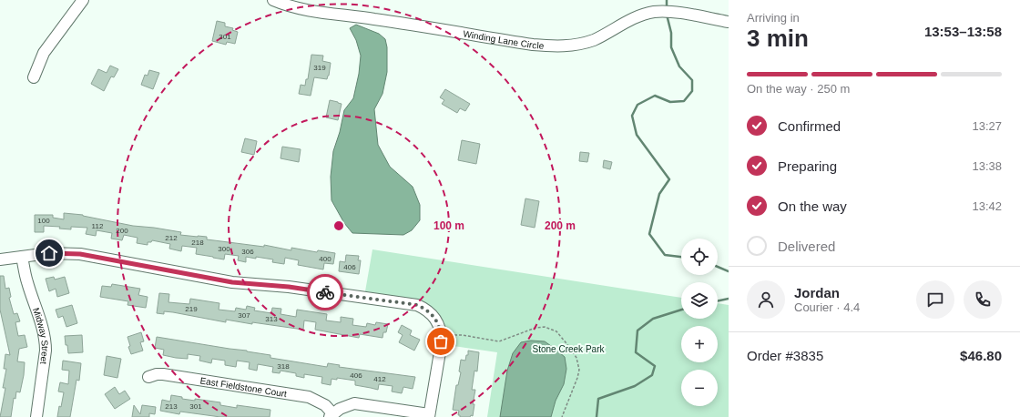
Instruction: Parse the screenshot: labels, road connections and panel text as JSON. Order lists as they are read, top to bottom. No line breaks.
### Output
{"streets":{"street":["Winding Lane Circle","Midway Street","East Fieldstone Court"]},"parks":["Stone Creek Park"],"house_numbers":["301","319","100","112","200","212","218","300","306","400","406","219","307","313","318","406","412","213","301"],"page":{"heading":["3 min","Arriving in","13:53–13:58"],"panel":["Jordan","Courier · 4.4","Order #3835","$46.80"],"bar":"On the way · 250 m","list":[["Confirmed","13:27"],["Preparing","13:38"],["On the way","13:42"],"Delivered"],"map_buttons":["+","−"]},"rings":["100 m","200 m"]}
